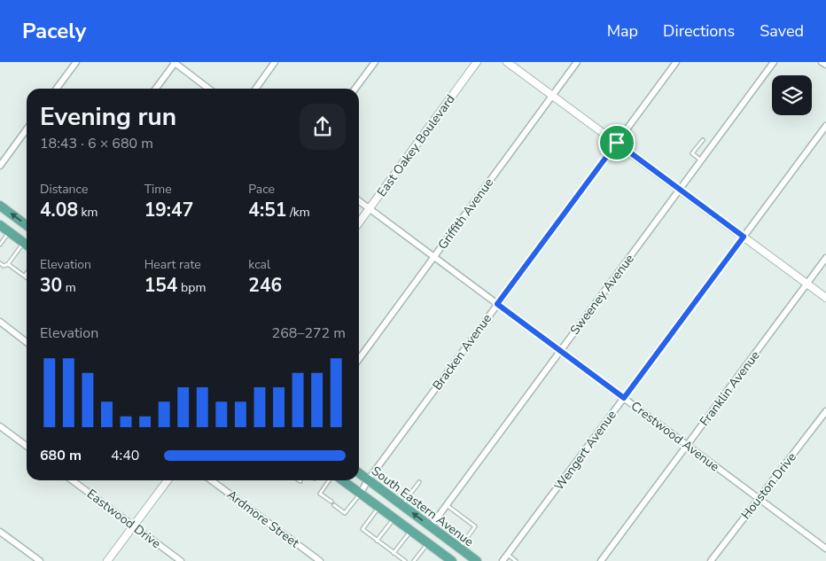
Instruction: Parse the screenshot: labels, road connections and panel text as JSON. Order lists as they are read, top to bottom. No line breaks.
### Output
{"streets":{"main road":["South Eastern Avenue"],"street":["East Oakey Boulevard","Griffith Avenue","Sweeney Avenue","Bracken Avenue","Franklin Avenue","Crestwood Avenue","Wengert Avenue","Houston Drive","Eastwood Drive","Ardmore Street"]},"crossings":[["East Oakey Boulevard","Crestwood Avenue"],["Griffith Avenue","Crestwood Avenue"],["Sweeney Avenue","Crestwood Avenue"],["Sweeney Avenue","South Eastern Avenue"],["Bracken Avenue","Crestwood Avenue"],["Bracken Avenue","South Eastern Avenue"],["Franklin Avenue","Crestwood Avenue"],["Crestwood Avenue","Wengert Avenue"],["Crestwood Avenue","Houston Drive"]],"page":{"header":"Pacely","nav":["Map","Directions","Saved"],"heading":["Evening run","18:43 · 6 × 680 m"],"stats":[["Distance","4.08 km"],["Time","19:47"],["Pace","4:51 /km"],["Elevation","30 m"],["Heart rate","154 bpm"],["kcal","246"]],"chart":["Elevation","268–272 m"],"list":[{"name":"680 m","note":"4:40"}]}}
